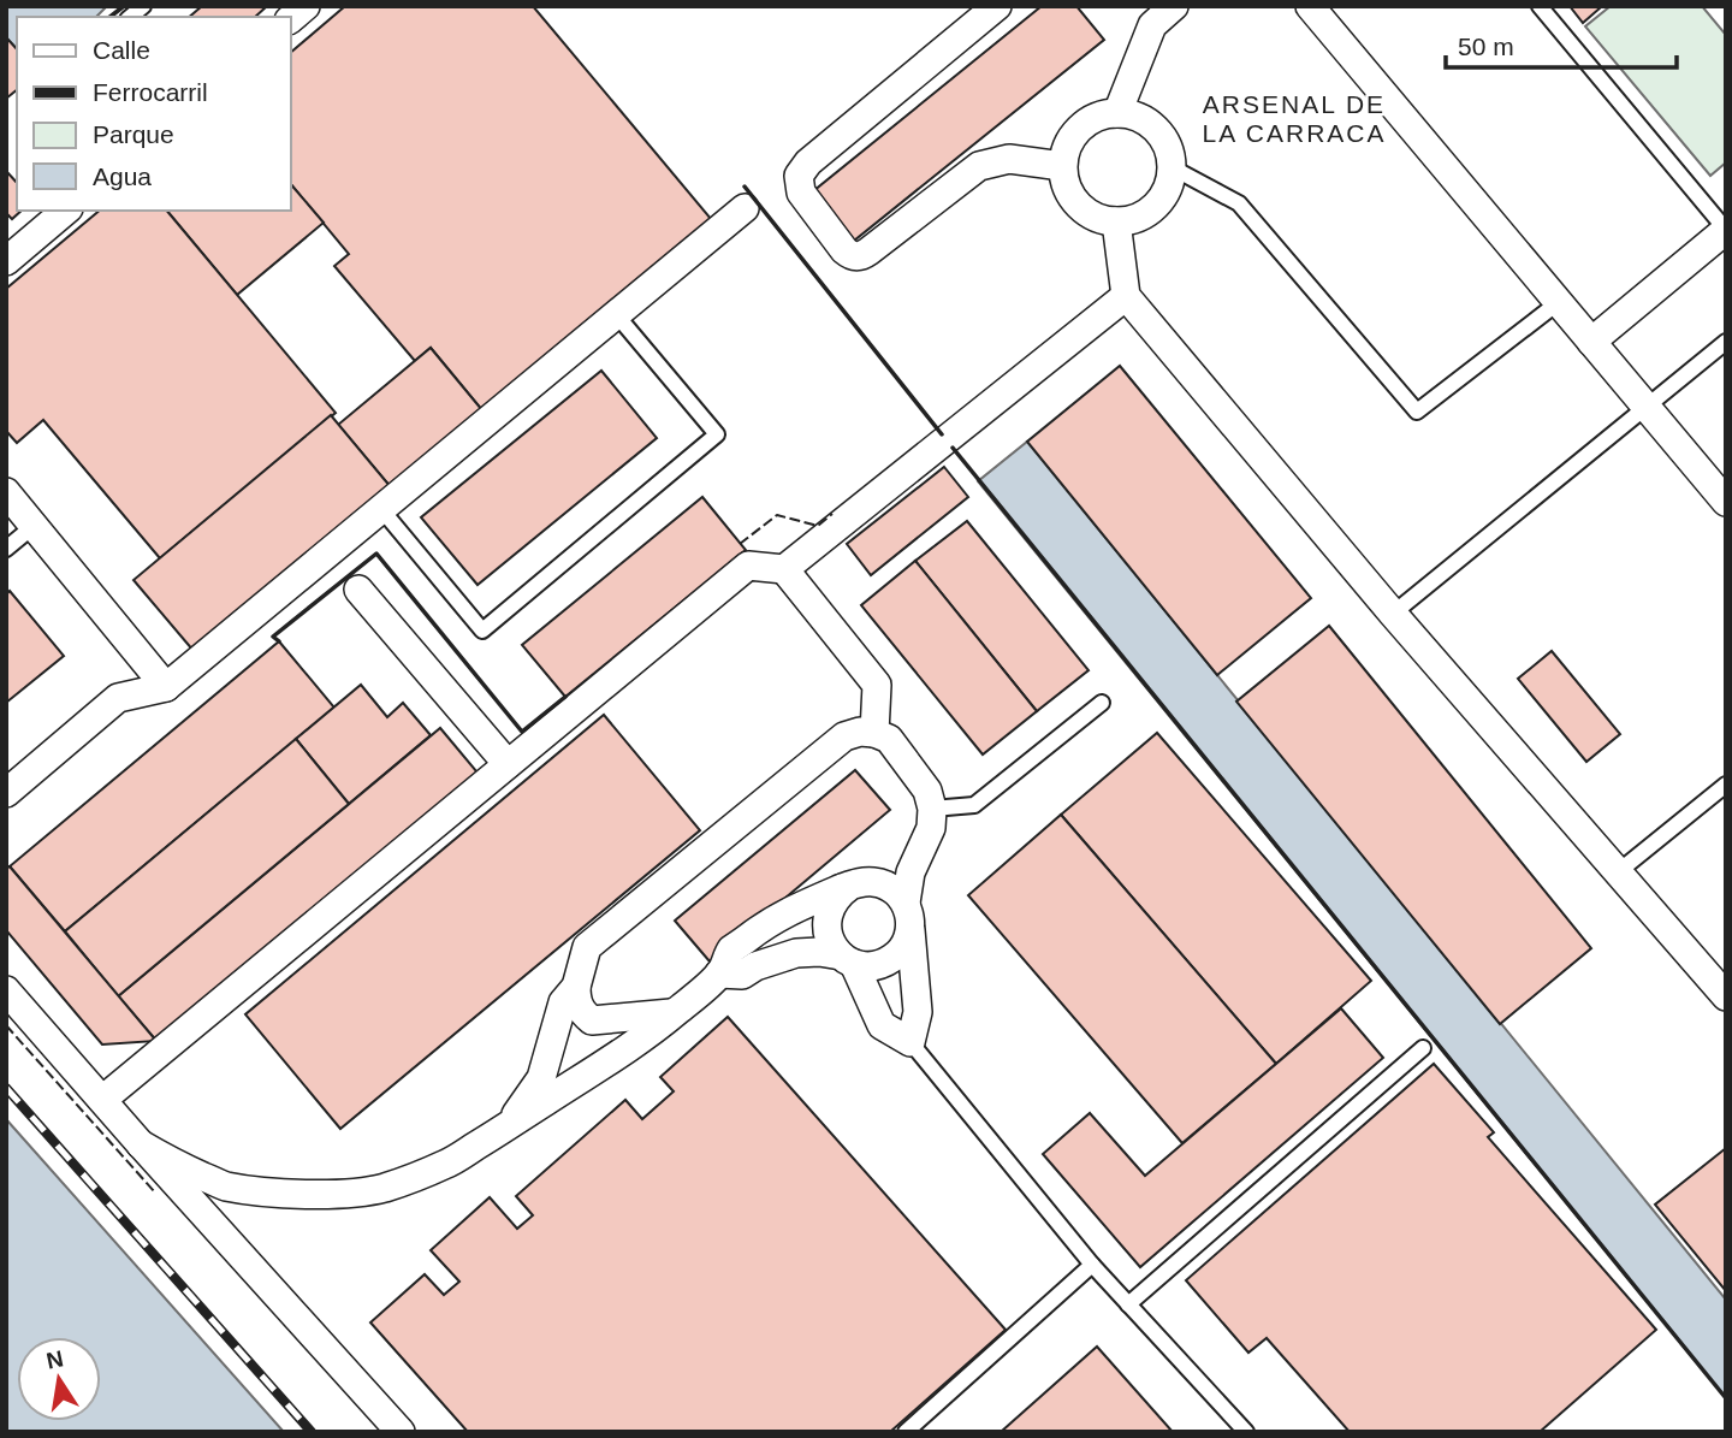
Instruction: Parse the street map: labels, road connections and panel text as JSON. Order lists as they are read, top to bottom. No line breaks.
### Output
{"districts":["ARSENAL DE LA CARRACA"],"legend":["Calle","Ferrocarril","Parque","Agua"],"scale_bar":"50 m","north":"top"}
